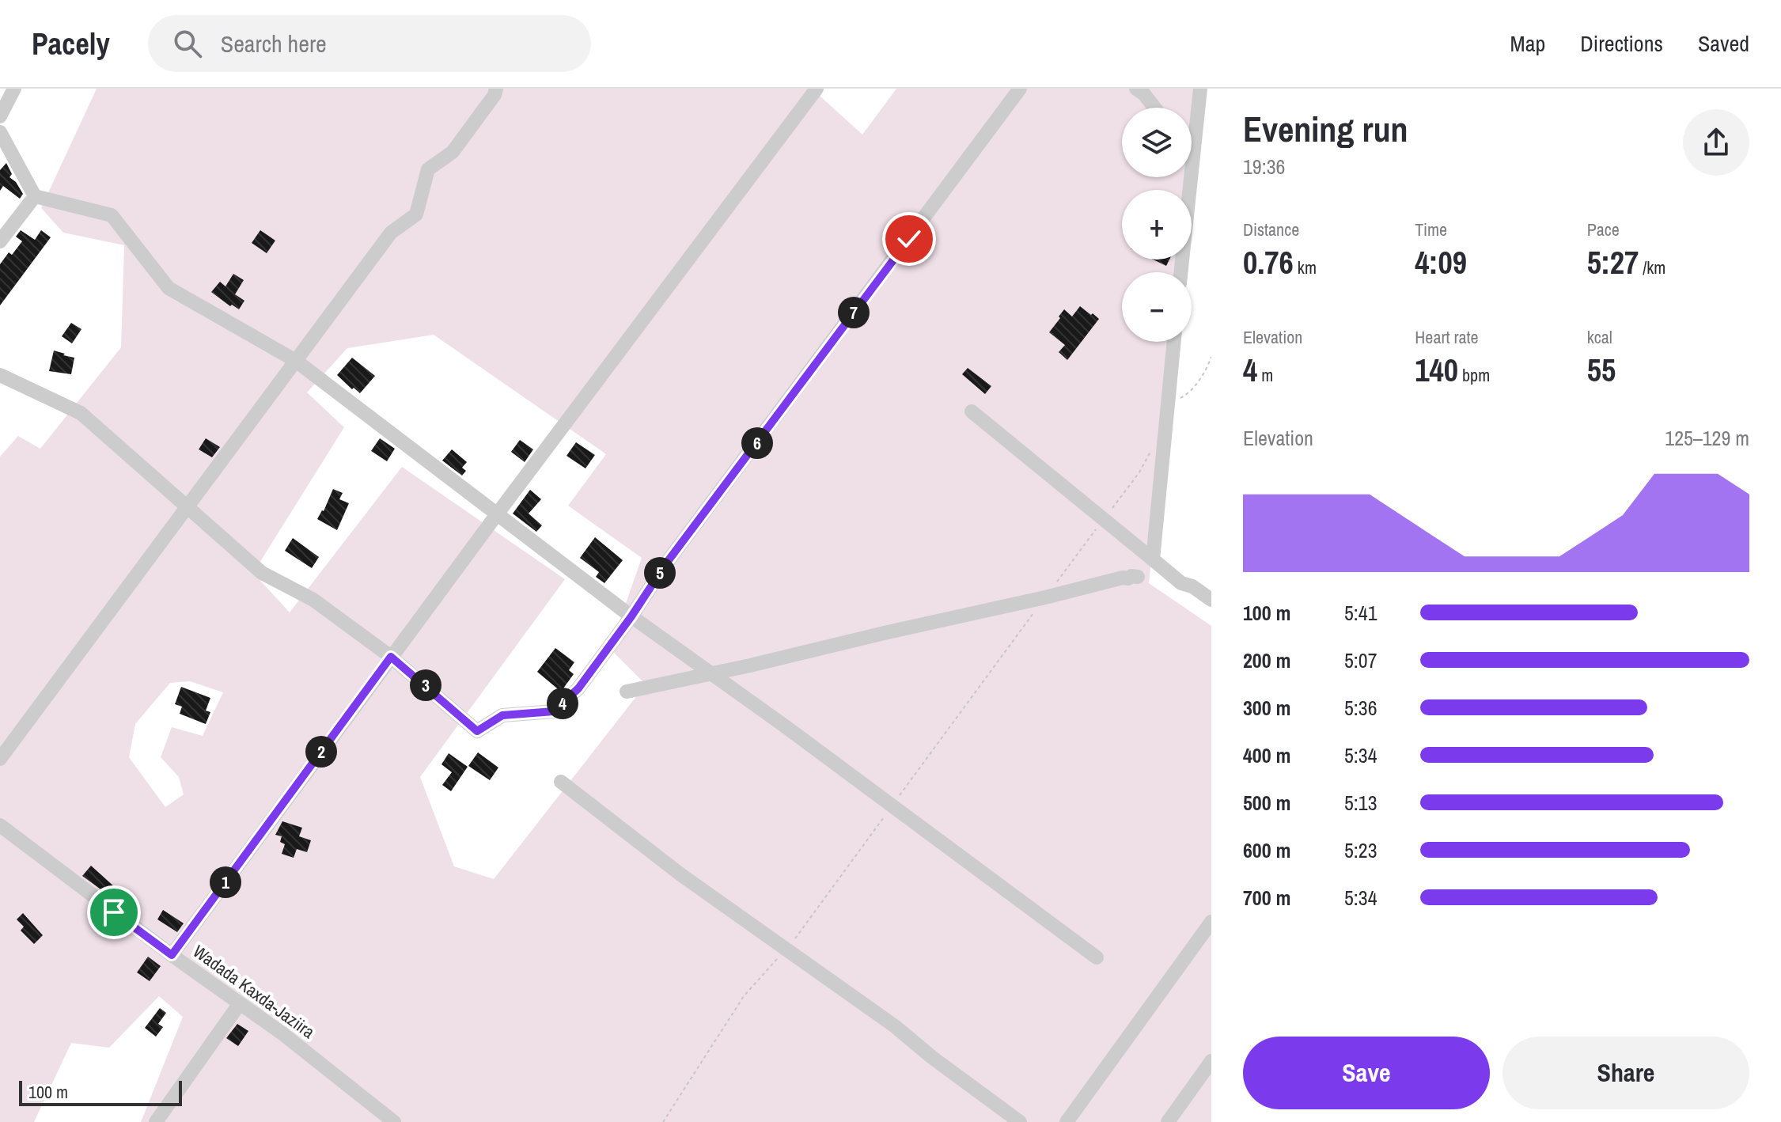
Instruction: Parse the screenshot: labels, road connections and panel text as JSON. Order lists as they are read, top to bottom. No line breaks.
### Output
{"streets":{"street":["Wadada Kaxda-Jaziira"]},"scale_bar":"100 m","page":{"header":"Pacely","search":"Search here","nav":["Map","Directions","Saved"],"heading":["Evening run","19:36"],"map_buttons":["+","−"],"stats":[["Distance","0.76 km"],["Time","4:09"],["Pace","5:27 /km"],["Elevation","4 m"],["Heart rate","140 bpm"],["kcal","55"]],"pins":["7","6","5","3","4","2","1"],"chart":["Elevation","125–129 m"],"list":[{"name":"100 m","note":"5:41"},{"name":"200 m","note":"5:07"},{"name":"300 m","note":"5:36"},{"name":"400 m","note":"5:34"},{"name":"500 m","note":"5:13"},{"name":"600 m","note":"5:23"},{"name":"700 m","note":"5:34"}],"buttons":["Save","Share"],"scale":"100 m"}}
